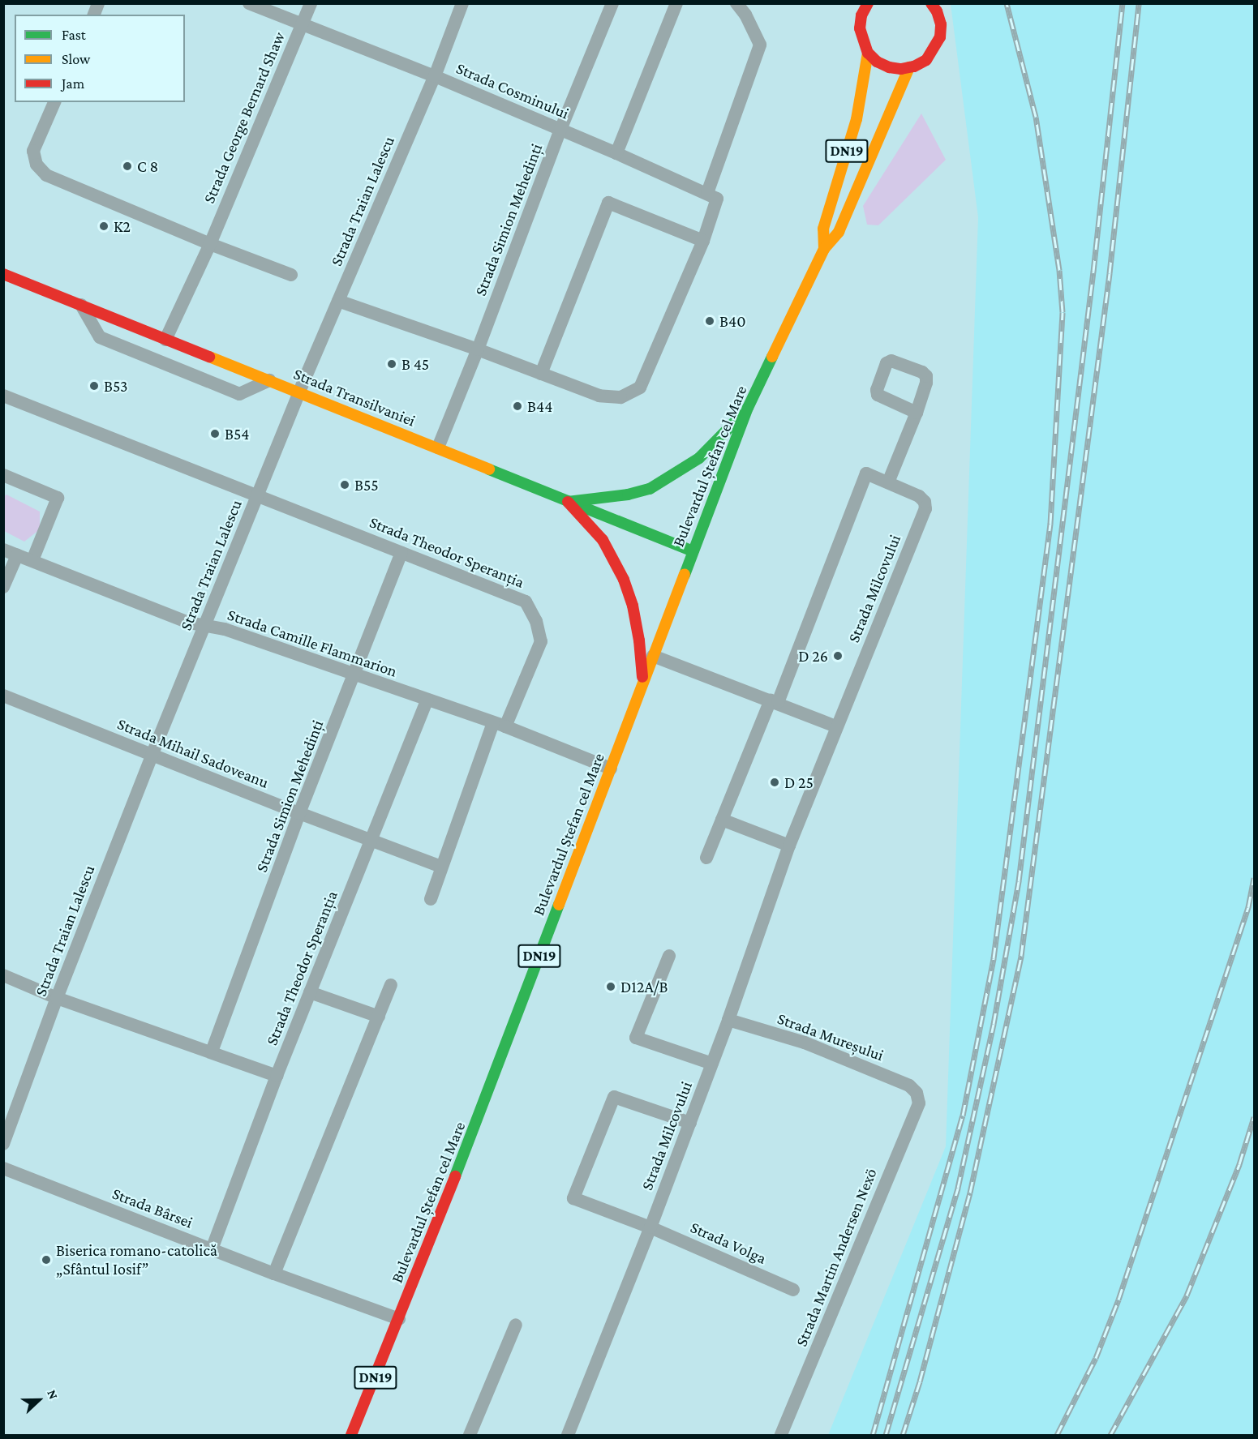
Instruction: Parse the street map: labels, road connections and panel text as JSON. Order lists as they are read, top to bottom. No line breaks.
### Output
{"streets":{"main road":["DN19","Strada Transilvaniei","Bulevardul Ștefan cel Mare"],"street":["Strada Cosminului","Strada George Bernard Shaw","Strada Traian Lalescu","Strada Simion Mehedinți","Strada Theodor Speranția","Strada Milcovului","Strada Camille Flammarion","Strada Mihail Sadoveanu","Strada Mureșului","Strada Bârsei","Strada Volga","Strada Martin Andersen Nexö"]},"crossings":[["Strada Cosminului","Strada George Bernard Shaw"],["Strada Cosminului","Strada Traian Lalescu"],["Strada Cosminului","Strada Simion Mehedinți"],["Strada George Bernard Shaw","Strada Transilvaniei"],["DN19","Bulevardul Ștefan cel Mare"],["Strada Traian Lalescu","Strada Transilvaniei"],["Strada Traian Lalescu","Strada Theodor Speranția"],["Strada Traian Lalescu","Strada Camille Flammarion"],["Strada Traian Lalescu","Strada Mihail Sadoveanu"],["Strada Simion Mehedinți","Strada Transilvaniei"],["Strada Simion Mehedinți","Strada Theodor Speranția"],["Strada Simion Mehedinți","Strada Camille Flammarion"],["Strada Simion Mehedinți","Strada Mihail Sadoveanu"],["Strada Transilvaniei","Bulevardul Ștefan cel Mare"],["Bulevardul Ștefan cel Mare","Strada Camille Flammarion"],["Bulevardul Ștefan cel Mare","Strada Bârsei"],["Strada Theodor Speranția","Strada Camille Flammarion"],["Strada Theodor Speranția","Strada Mihail Sadoveanu"],["Strada Theodor Speranția","Strada Bârsei"],["Strada Milcovului","Strada Mureșului"],["Strada Milcovului","Strada Volga"],["Strada Mureșului","Strada Martin Andersen Nexö"]],"places":["C 8","K2","B40","B 45","B53","B44","B54","B55","D 26","D 25","D12A/B","Biserica romano-catolică „Sfântul Iosif”"],"legend":["Fast","Slow","Jam"],"north":"right"}
